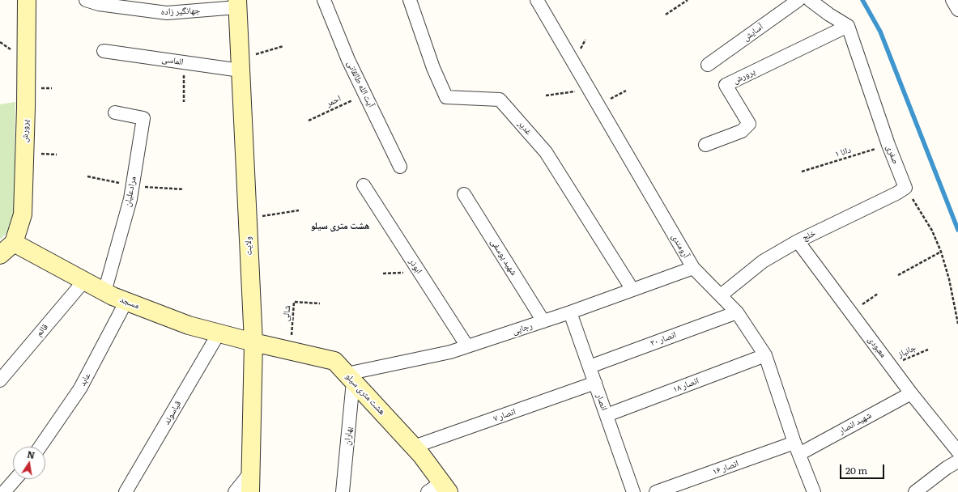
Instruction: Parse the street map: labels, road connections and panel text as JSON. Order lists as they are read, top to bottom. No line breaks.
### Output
{"streets":{"street":["جهانگیر زاده","آسایش","الماسی","پرورش","آیت الله طالقانی","غدیر","صفری","مرادعلیان","خلج","ولایت","آرومندی","شهید یوسفی","ابوذر","مسجد","رجایی","قائم","انصار ۲۰","معبودی","عابد","انصار ۱۸","هشت متری سیلو","انصار","قیاسوند","انصار ۷","شهید انصار","بهاران","انصار ۱۶"],"path":["احمر","دانا ۱","شالی","جانباز"]},"crossings":[["جهانگیر زاده","ولایت"],["الماسی","ولایت"],["پرورش","صفری"],["پرورش","مسجد"],["آیت الله طالقانی","احمر"],["غدیر","رجایی"],["دانا ۱","صفری"],["صفری","خلج"],["مرادعلیان","مسجد"],["خلج","آرومندی"],["خلج","معبودی"],["ولایت","مسجد"],["ولایت","هشت متری سیلو"],["آرومندی","رجایی"],["آرومندی","انصار ۲۰"],["آرومندی","انصار ۱۸"],["آرومندی","شهید انصار"],["آرومندی","انصار ۱۶"],["شهید یوسفی","رجایی"],["ابوذر","رجایی"],["مسجد","قائم"],["مسجد","عابد"],["مسجد","هشت متری سیلو"],["مسجد","قیاسوند"],["شالی","هشت متری سیلو"],["رجایی","هشت متری سیلو"],["رجایی","انصار"],["رجایی","بهاران"],["انصار ۲۰","انصار"],["معبودی","جانباز"],["معبودی","شهید انصار"],["انصار ۱۸","انصار"],["هشت متری سیلو","انصار ۷"],["هشت متری سیلو","بهاران"],["انصار","انصار ۷"],["شهید انصار","انصار ۱۶"]],"districts":["هشت متری سیلو"],"scale_bar":"20 m","north":"top"}
